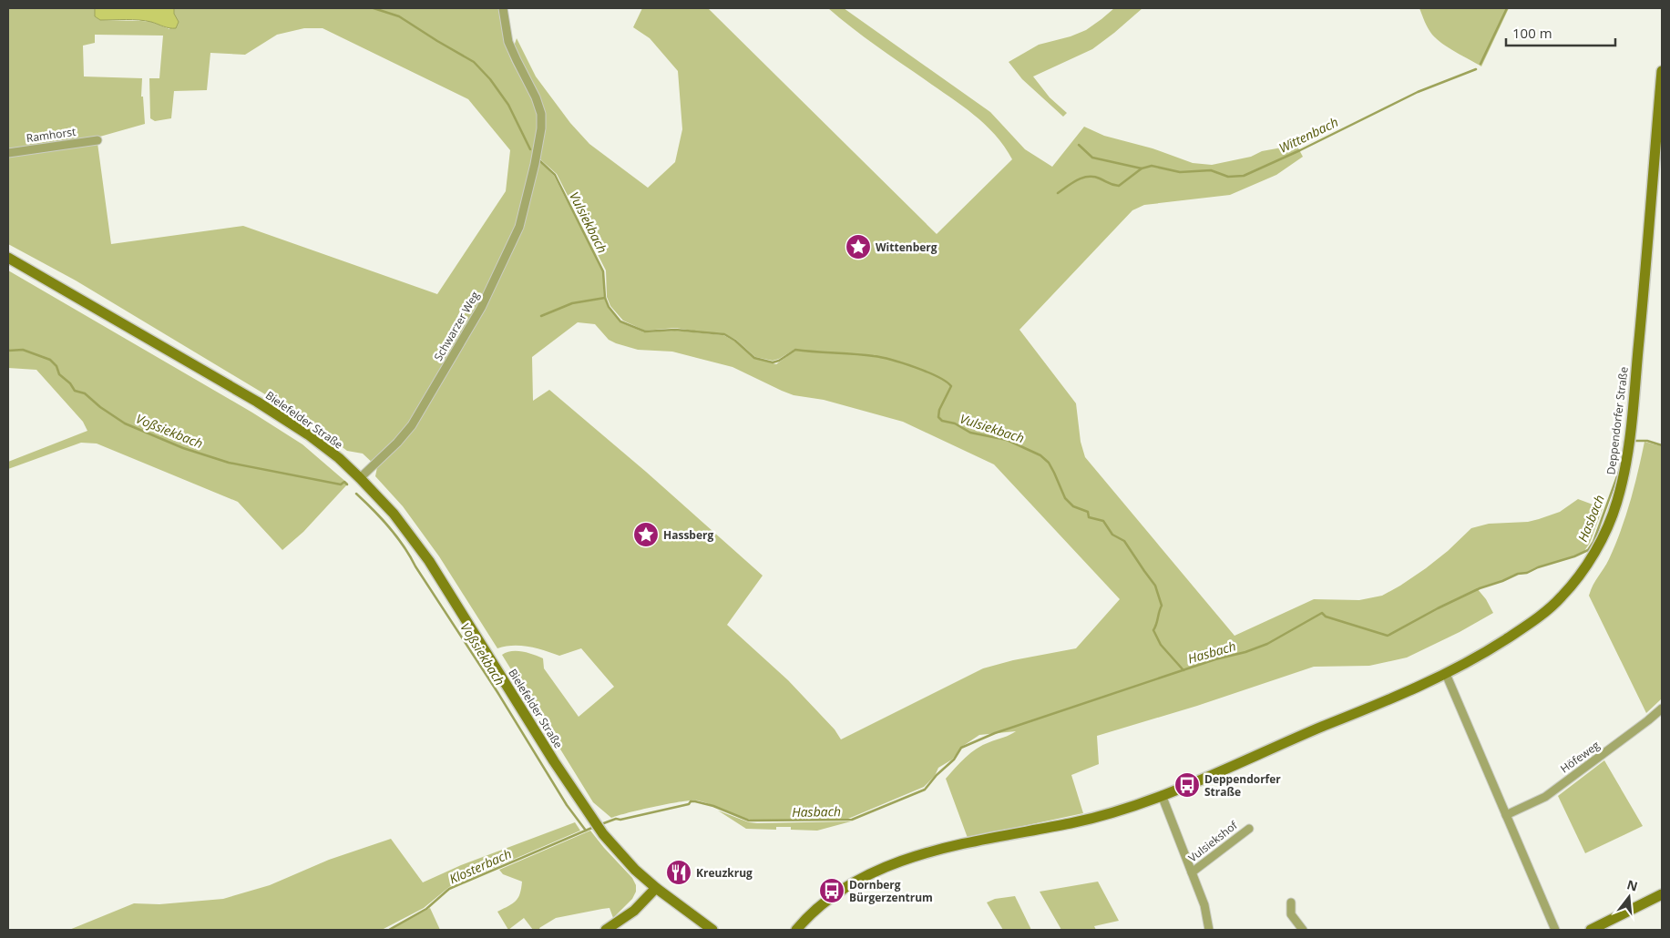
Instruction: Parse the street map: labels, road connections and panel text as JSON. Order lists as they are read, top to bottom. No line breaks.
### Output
{"streets":{"street":["Ramhorst","Schwarzer Weg","Bielefelder Straße","Deppendorfer Straße","Höfeweg","Vulsiekshof"]},"crossings":[["Schwarzer Weg","Bielefelder Straße"],["Deppendorfer Straße","Vulsiekshof"]],"water":["Wittenbach","Vulsiekbach","Voßsiekbach","Hasbach","Klosterbach"],"places":{"place":["Wittenberg","Hassberg"],"bus stop":["Deppendorfer Straße","Dornberg Bürgerzentrum"],"restaurant":["Kreuzkrug"]},"scale_bar":"100 m","north":"top"}
